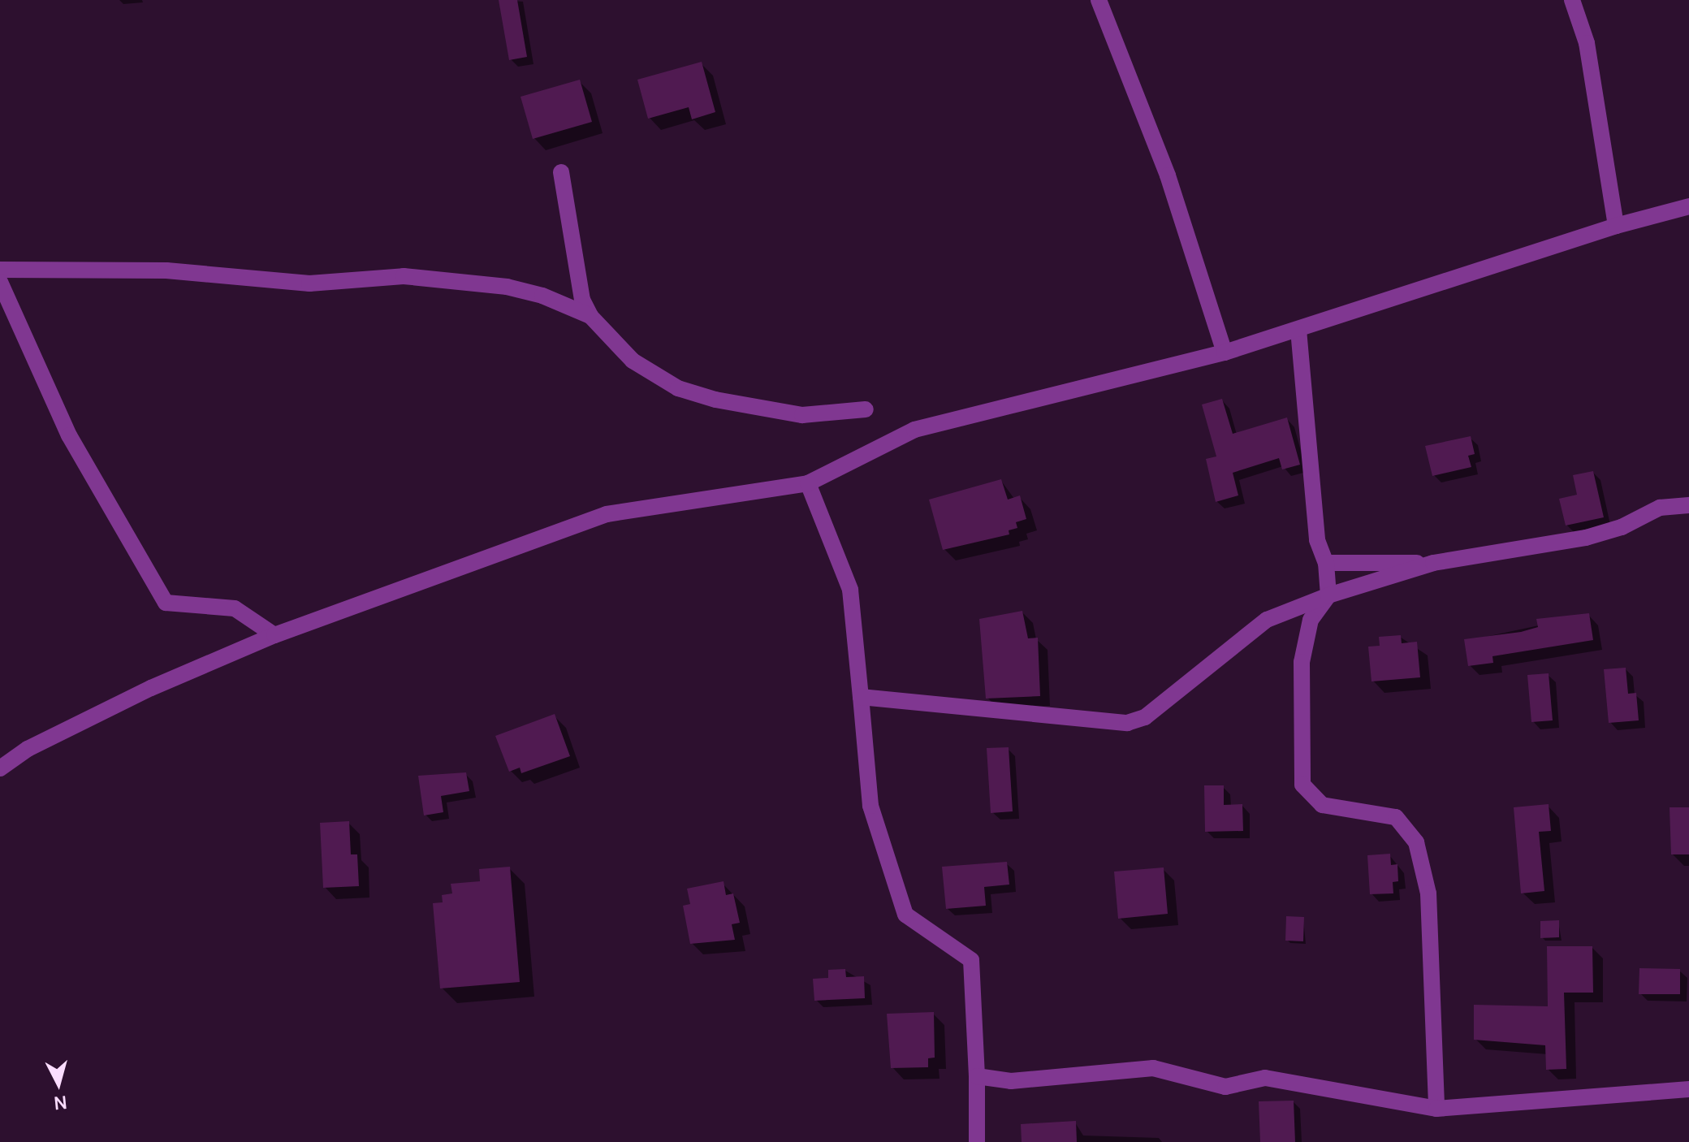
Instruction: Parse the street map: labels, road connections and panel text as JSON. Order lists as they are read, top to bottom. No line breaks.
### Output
{"north":"bottom"}
